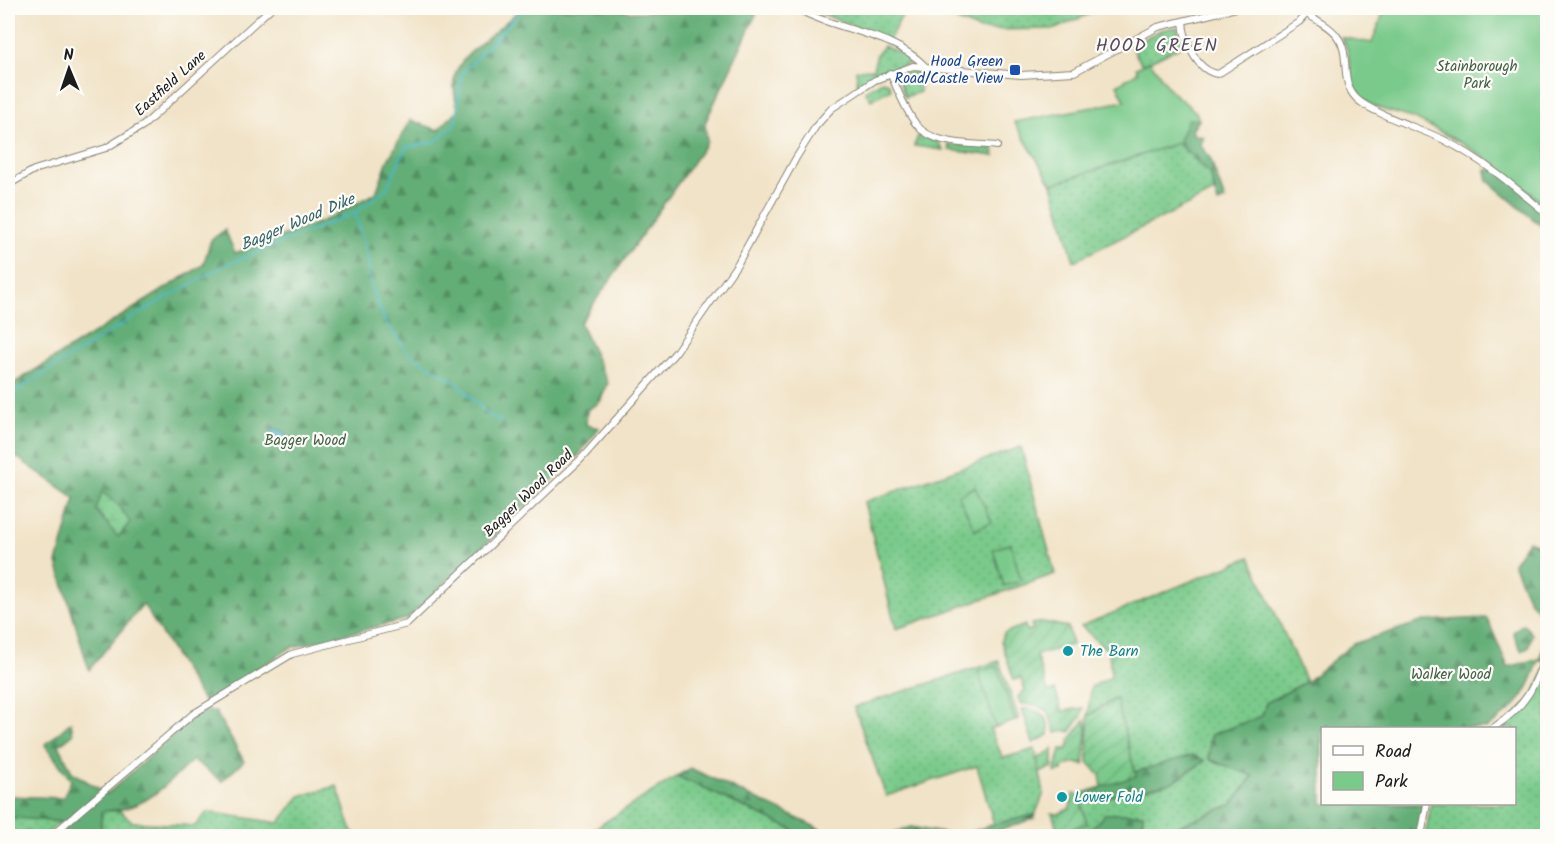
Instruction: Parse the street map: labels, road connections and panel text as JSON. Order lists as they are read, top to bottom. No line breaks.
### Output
{"streets":{"street":["Eastfield Lane","Bagger Wood Road"]},"districts":["HOOD GREEN"],"water":["Bagger Wood Dike"],"parks":["Stainborough Park","Bagger Wood","Walker Wood"],"places":{"transit":["Hood Green Road/Castle View"],"other":["The Barn","Lower Fold"]},"legend":["Road","Park"],"north":"top"}
